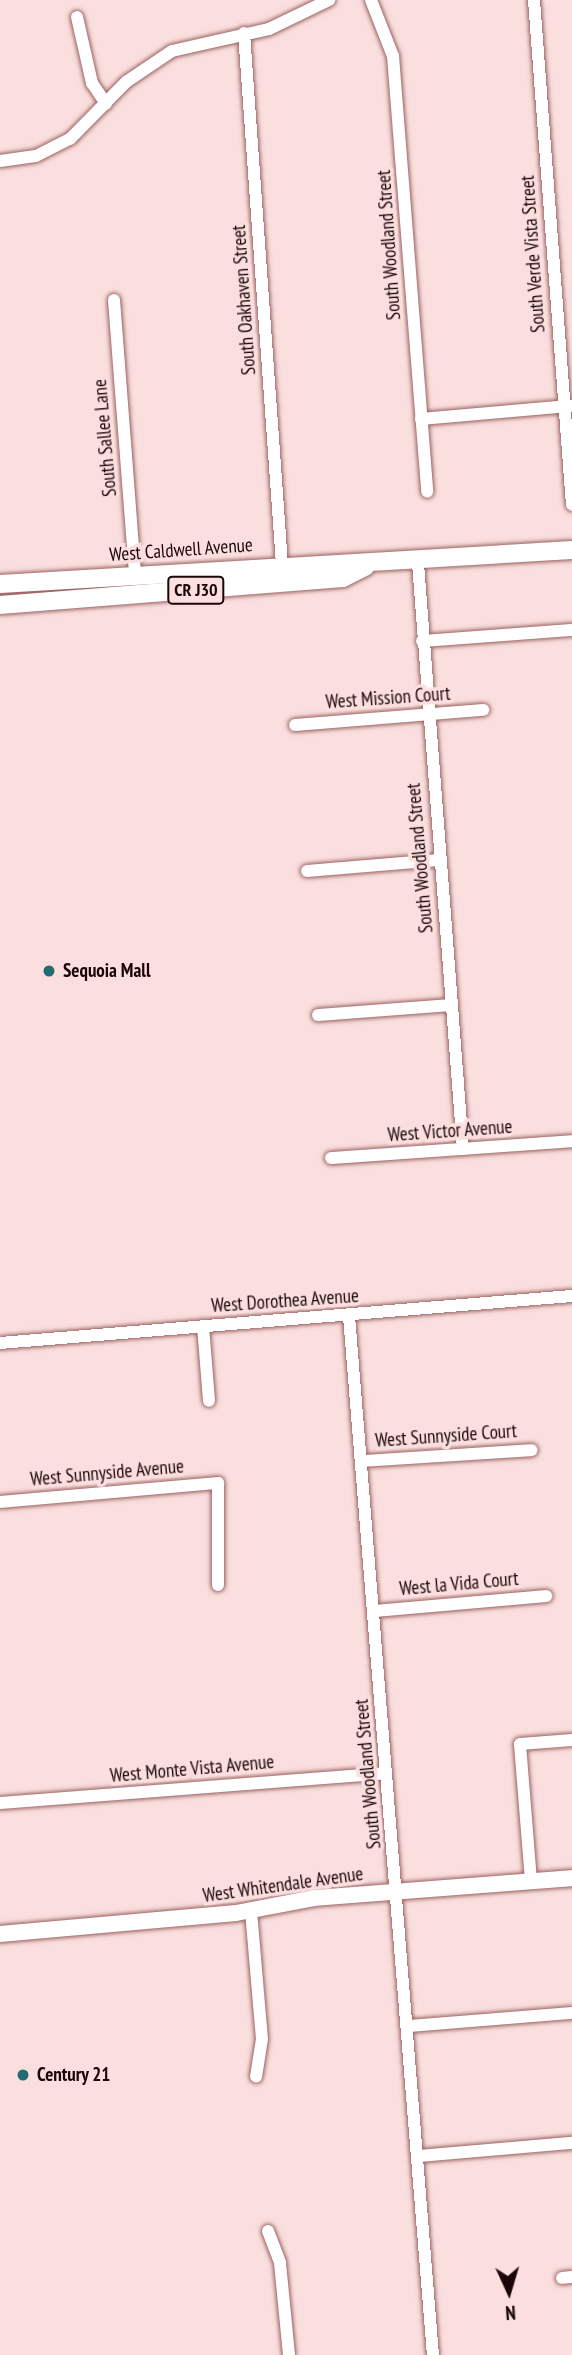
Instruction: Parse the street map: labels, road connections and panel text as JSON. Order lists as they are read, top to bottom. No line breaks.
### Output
{"streets":{"main road":["West Caldwell Avenue","CR J30"],"street":["South Woodland Street","South Verde Vista Street","South Oakhaven Street","South Sallee Lane","West Mission Court","West Victor Avenue","West Dorothea Avenue","West Sunnyside Court","West Sunnyside Avenue","West la Vida Court","West Monte Vista Avenue","West Whitendale Avenue"]},"crossings":[["South Woodland Street","West Caldwell Avenue"],["South Woodland Street","West Mission Court"],["South Woodland Street","West Victor Avenue"],["South Woodland Street","West Dorothea Avenue"],["South Woodland Street","West Sunnyside Court"],["South Woodland Street","West la Vida Court"],["South Woodland Street","West Monte Vista Avenue"],["South Woodland Street","West Whitendale Avenue"],["South Oakhaven Street","West Caldwell Avenue"],["South Sallee Lane","West Caldwell Avenue"]],"places":["Sequoia Mall","Century 21"],"north":"bottom"}
